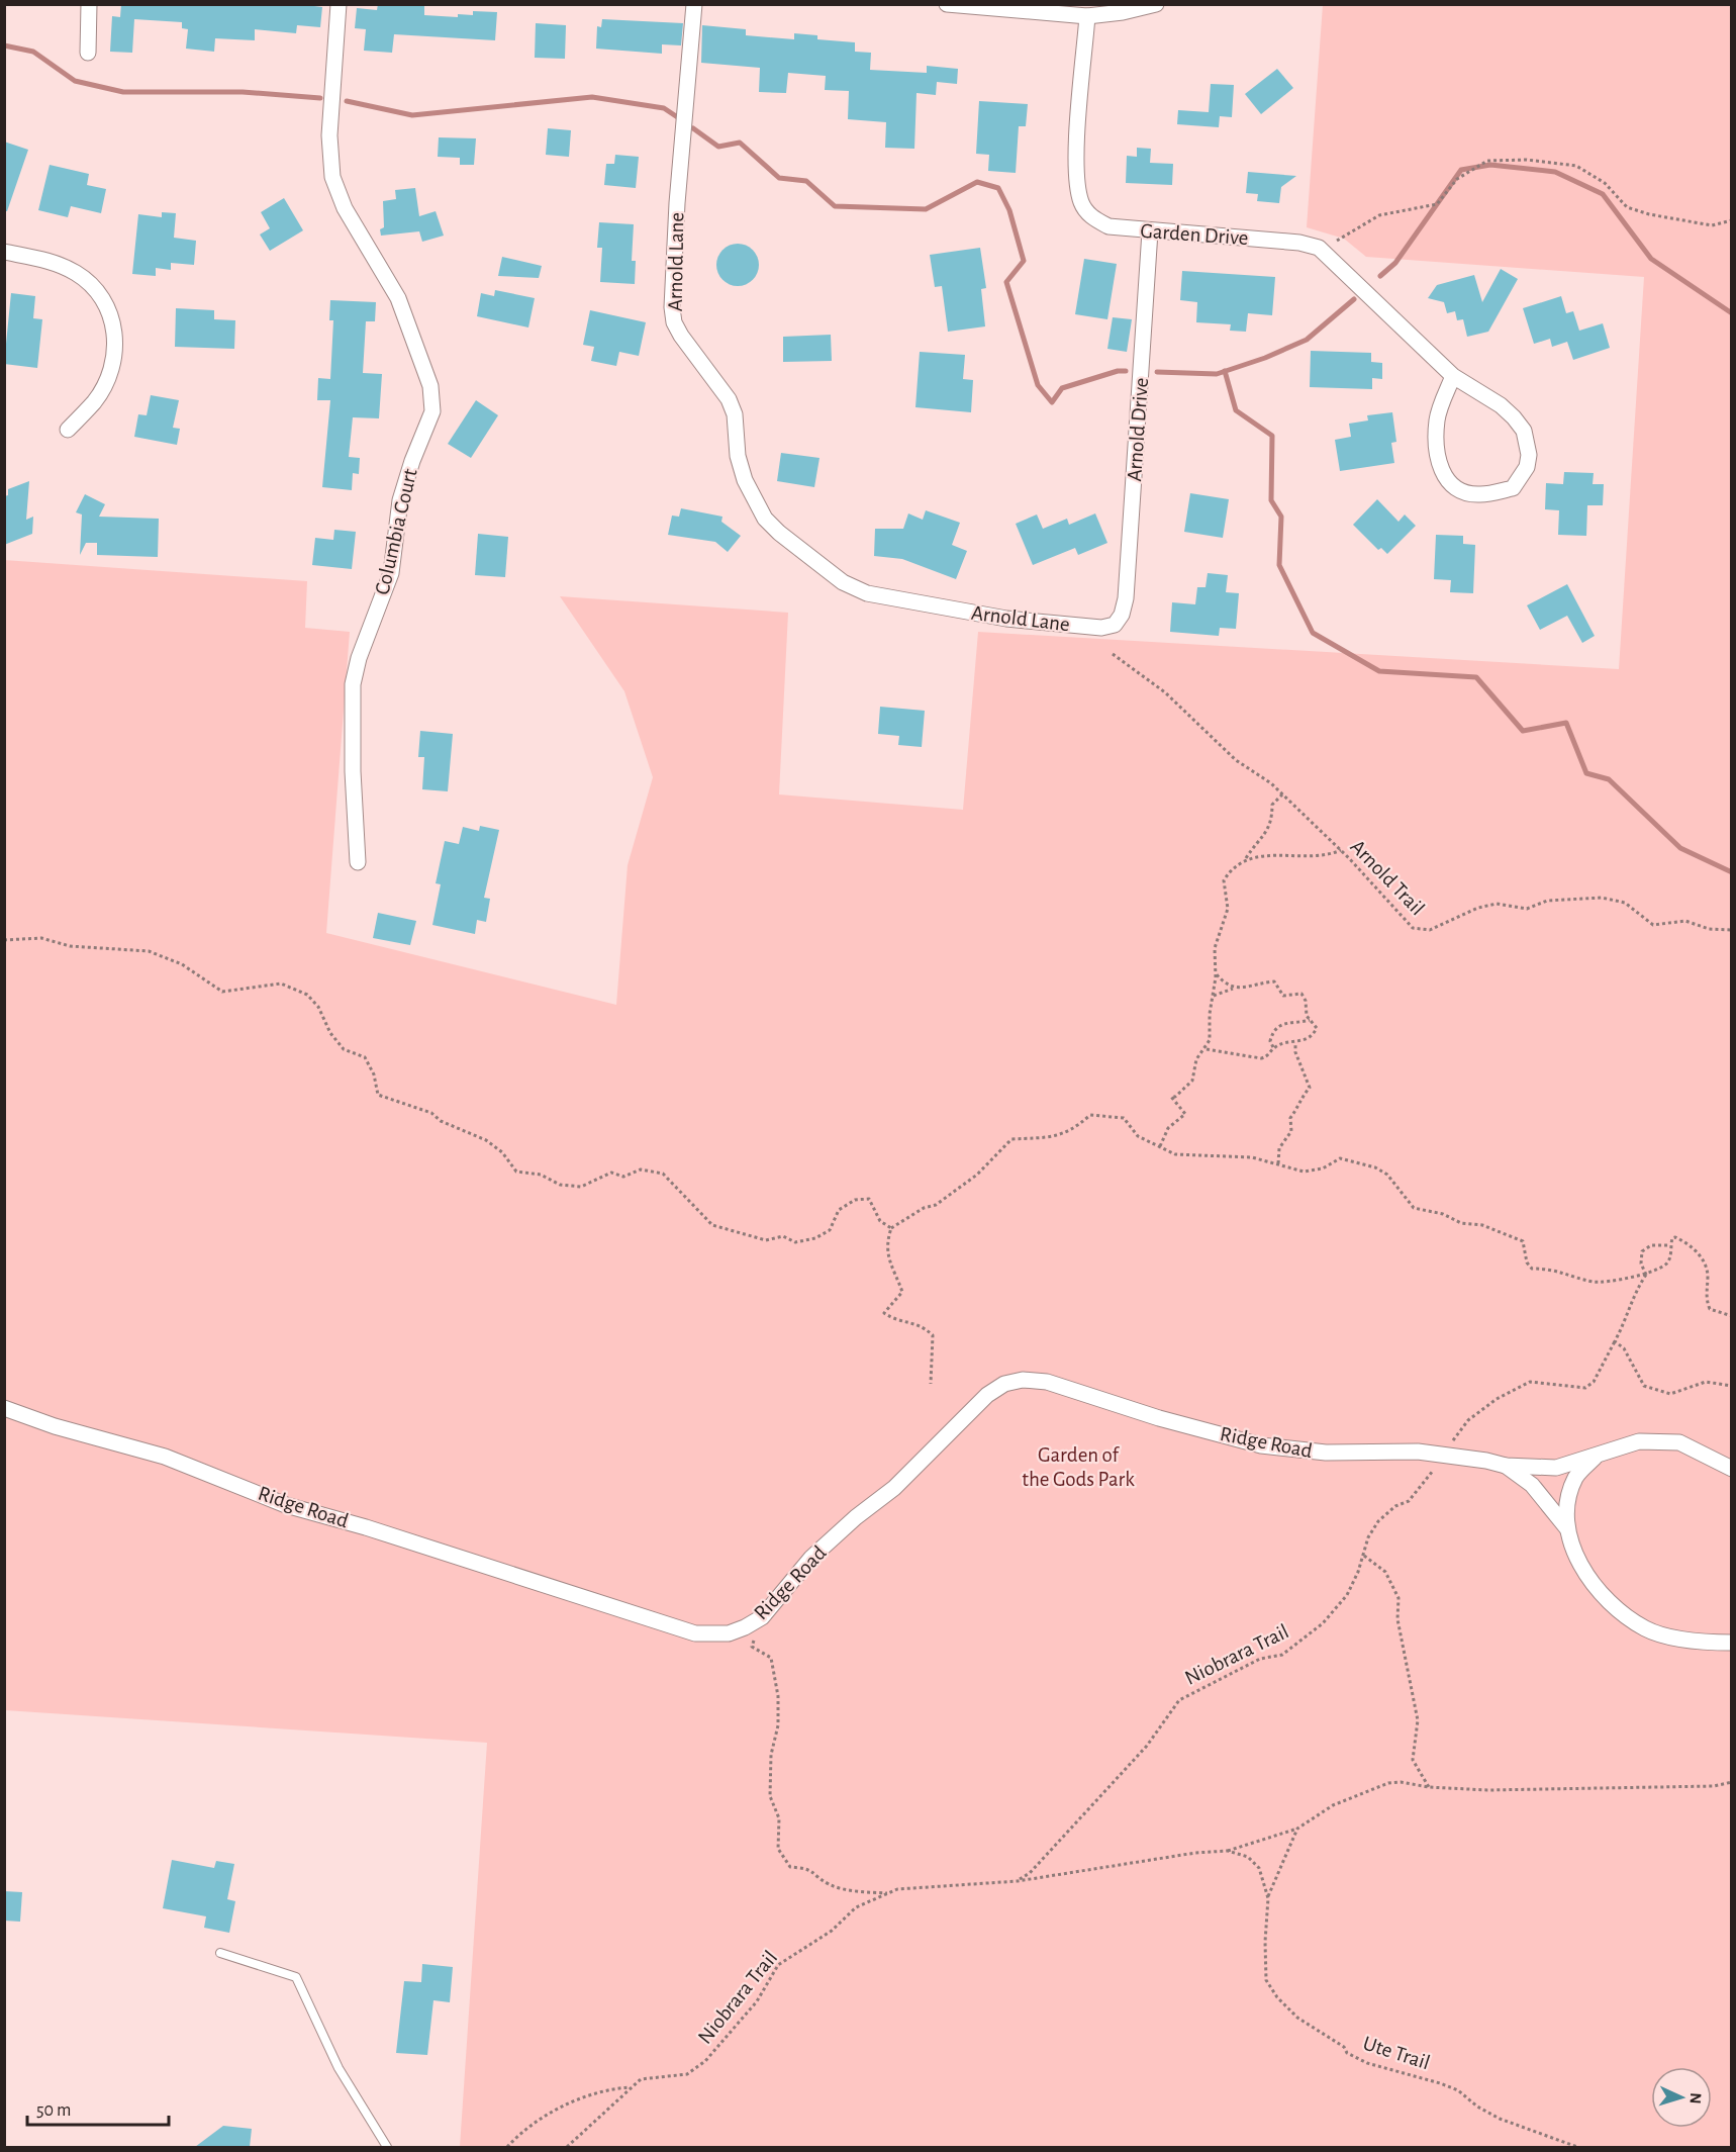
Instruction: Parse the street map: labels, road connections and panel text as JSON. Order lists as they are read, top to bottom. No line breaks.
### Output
{"streets":{"street":["Garden Drive","Arnold Lane","Arnold Drive","Columbia Court","Ridge Road"],"path":["Arnold Trail","Niobrara Trail","Ute Trail"]},"crossings":[["Garden Drive","Arnold Drive"],["Arnold Lane","Arnold Drive"],["Ridge Road","Niobrara Trail"],["Niobrara Trail","Ute Trail"]],"parks":["Garden of the Gods Park"],"scale_bar":"50 m","north":"right"}
